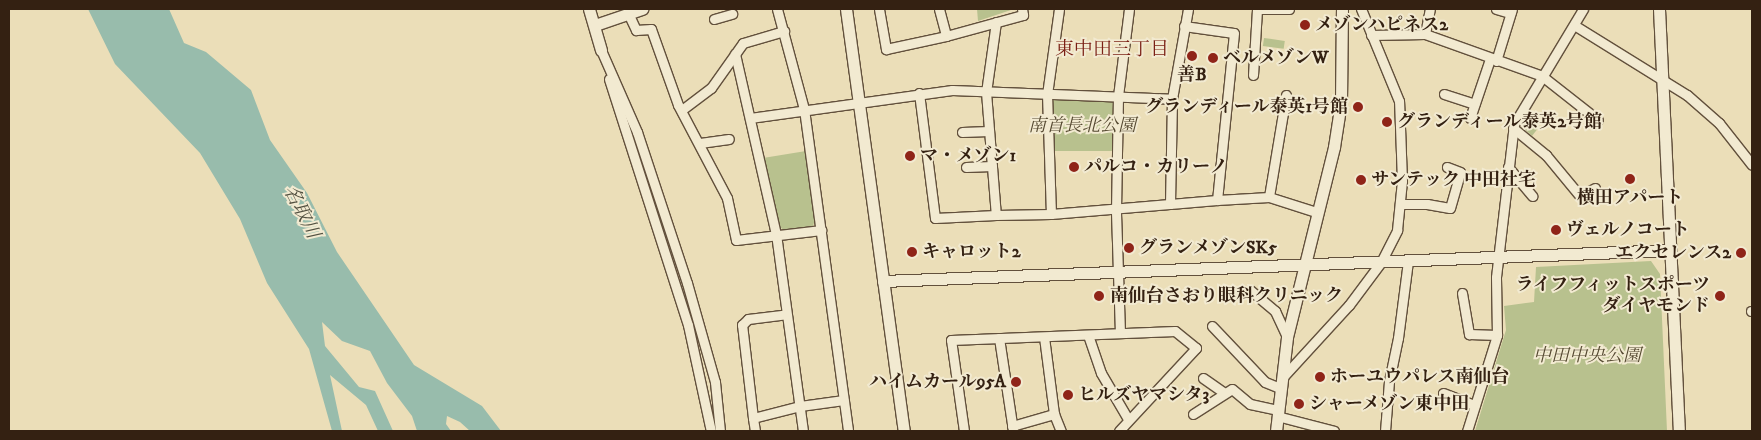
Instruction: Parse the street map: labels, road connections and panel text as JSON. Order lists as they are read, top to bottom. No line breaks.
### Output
{"districts":["東中田三丁目"],"water":["名取川"],"parks":["南首長北公園","中田中央公園"],"places":["メゾンハピネス2","善B","ベルメゾンW","グランディール泰英1号館","グランディール泰英2号館","マ・メゾン1","パルコ・カリーノ","横田アパート","サンテック 中田社宅","ヴェルノコート","グランメゾンSK5","キャロット2","エクセレンス2","南仙台さおり眼科クリニック","ライフフィットスポーツ ダイヤモンド","ホーユウパレス南仙台","ハイムカール95A","ヒルズヤマシタ3","シャーメゾン東中田"]}
